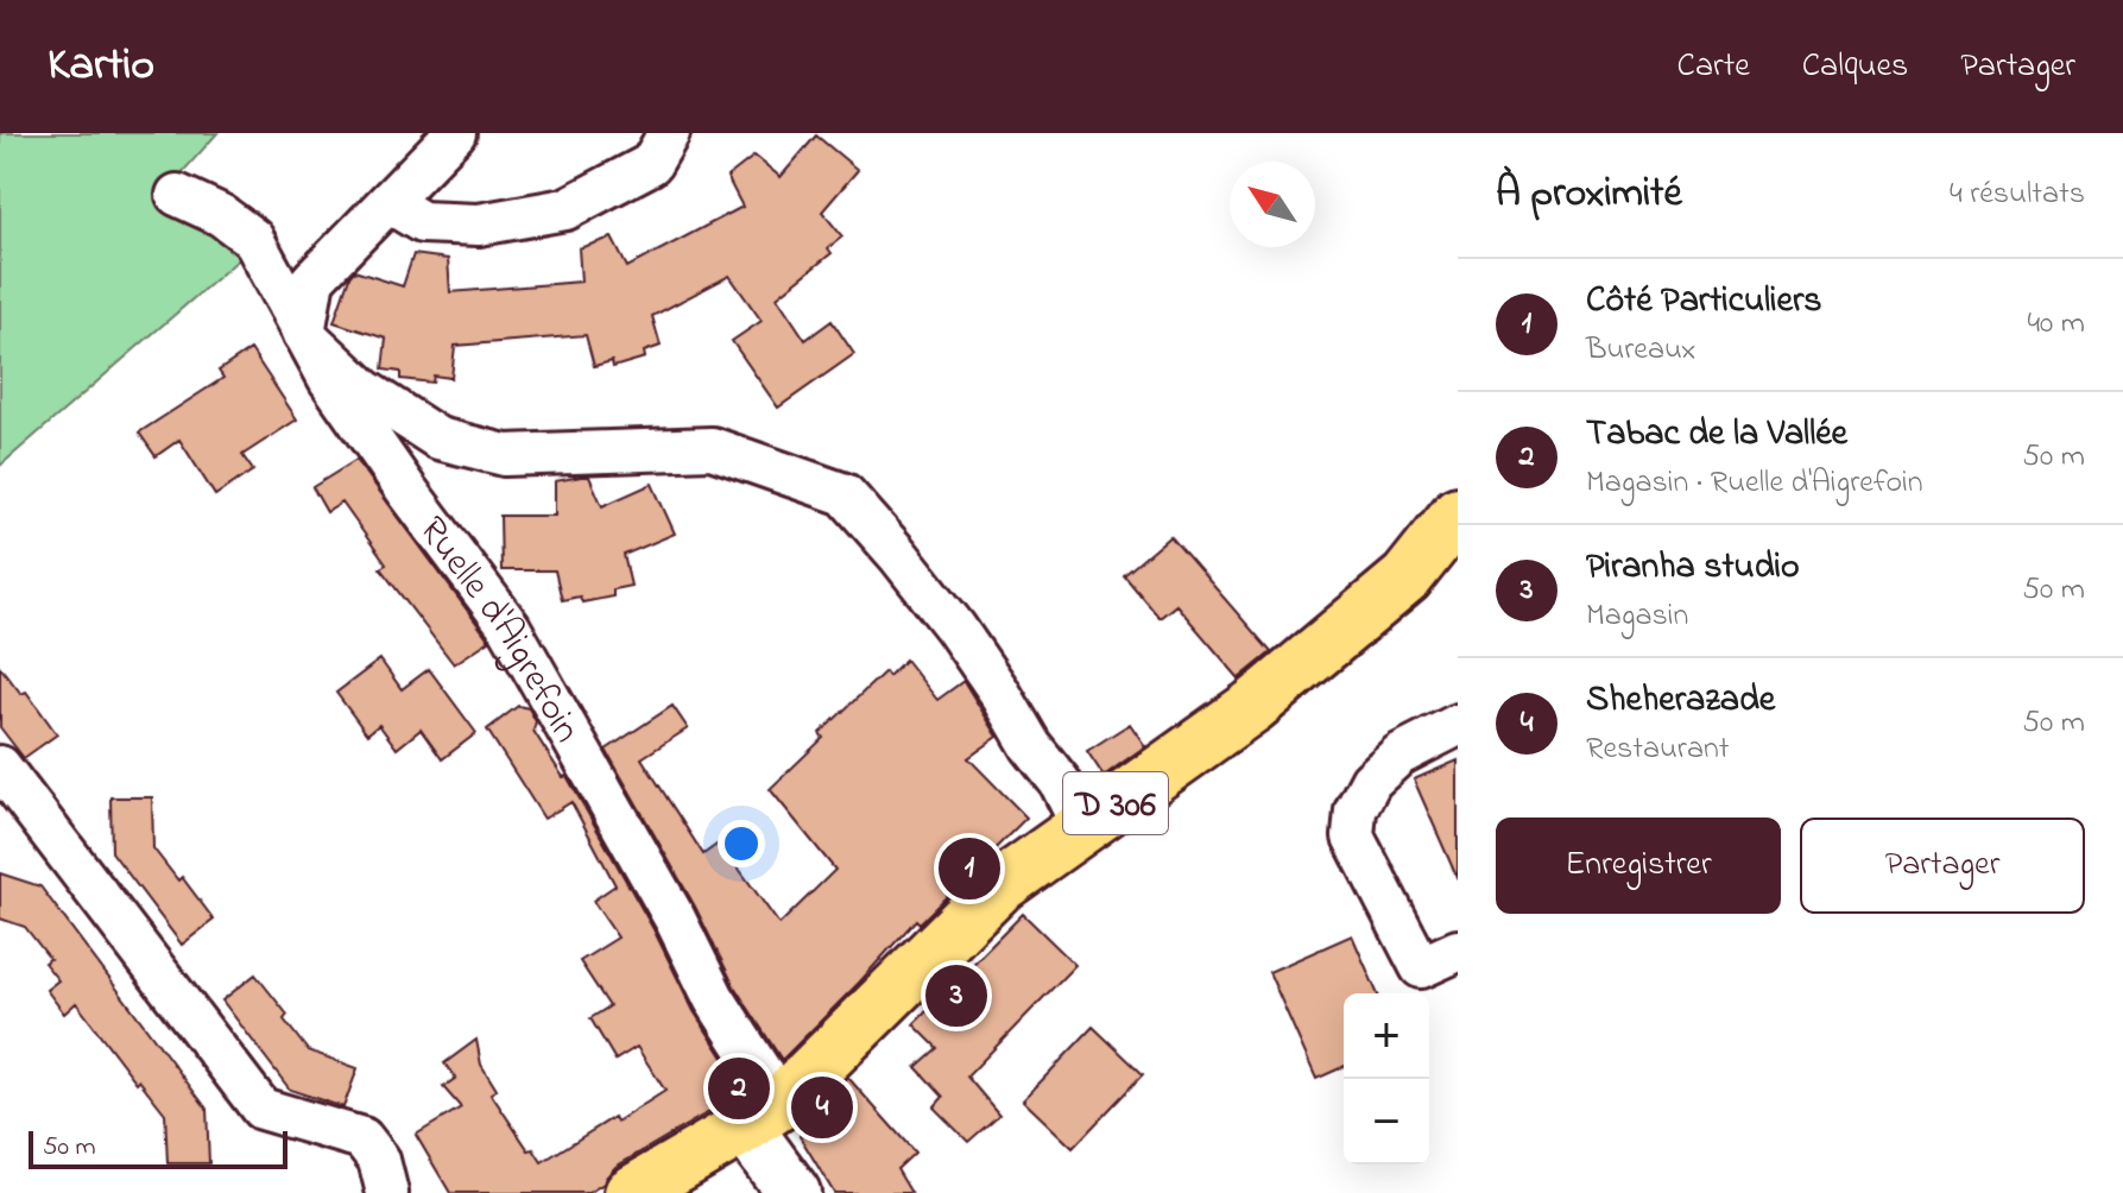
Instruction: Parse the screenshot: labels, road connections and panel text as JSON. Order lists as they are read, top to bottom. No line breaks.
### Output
{"streets":{"main road":["D 306"],"street":["Ruelle d'Aigrefoin"]},"crossings":[["Ruelle d'Aigrefoin","D 306"]],"scale_bar":"50 m","north":"top left","page":{"header":"Kartio","nav":["Carte","Calques","Partager"],"heading":["À proximité","4 résultats"],"list":[{"mark":"1","name":"Côté Particuliers","note":"Bureaux","value":"40 m"},{"mark":"2","name":"Tabac de la Vallée","note":"Magasin · Ruelle d'Aigrefoin","value":"50 m"},{"mark":"3","name":"Piranha studio","note":"Magasin","value":"50 m"},{"mark":"4","name":"Sheherazade","note":"Restaurant","value":"50 m"}],"buttons":["Enregistrer","Partager"],"pins":["1","3","2","4"],"map_buttons":["+","−"],"scale":"50 m"}}
